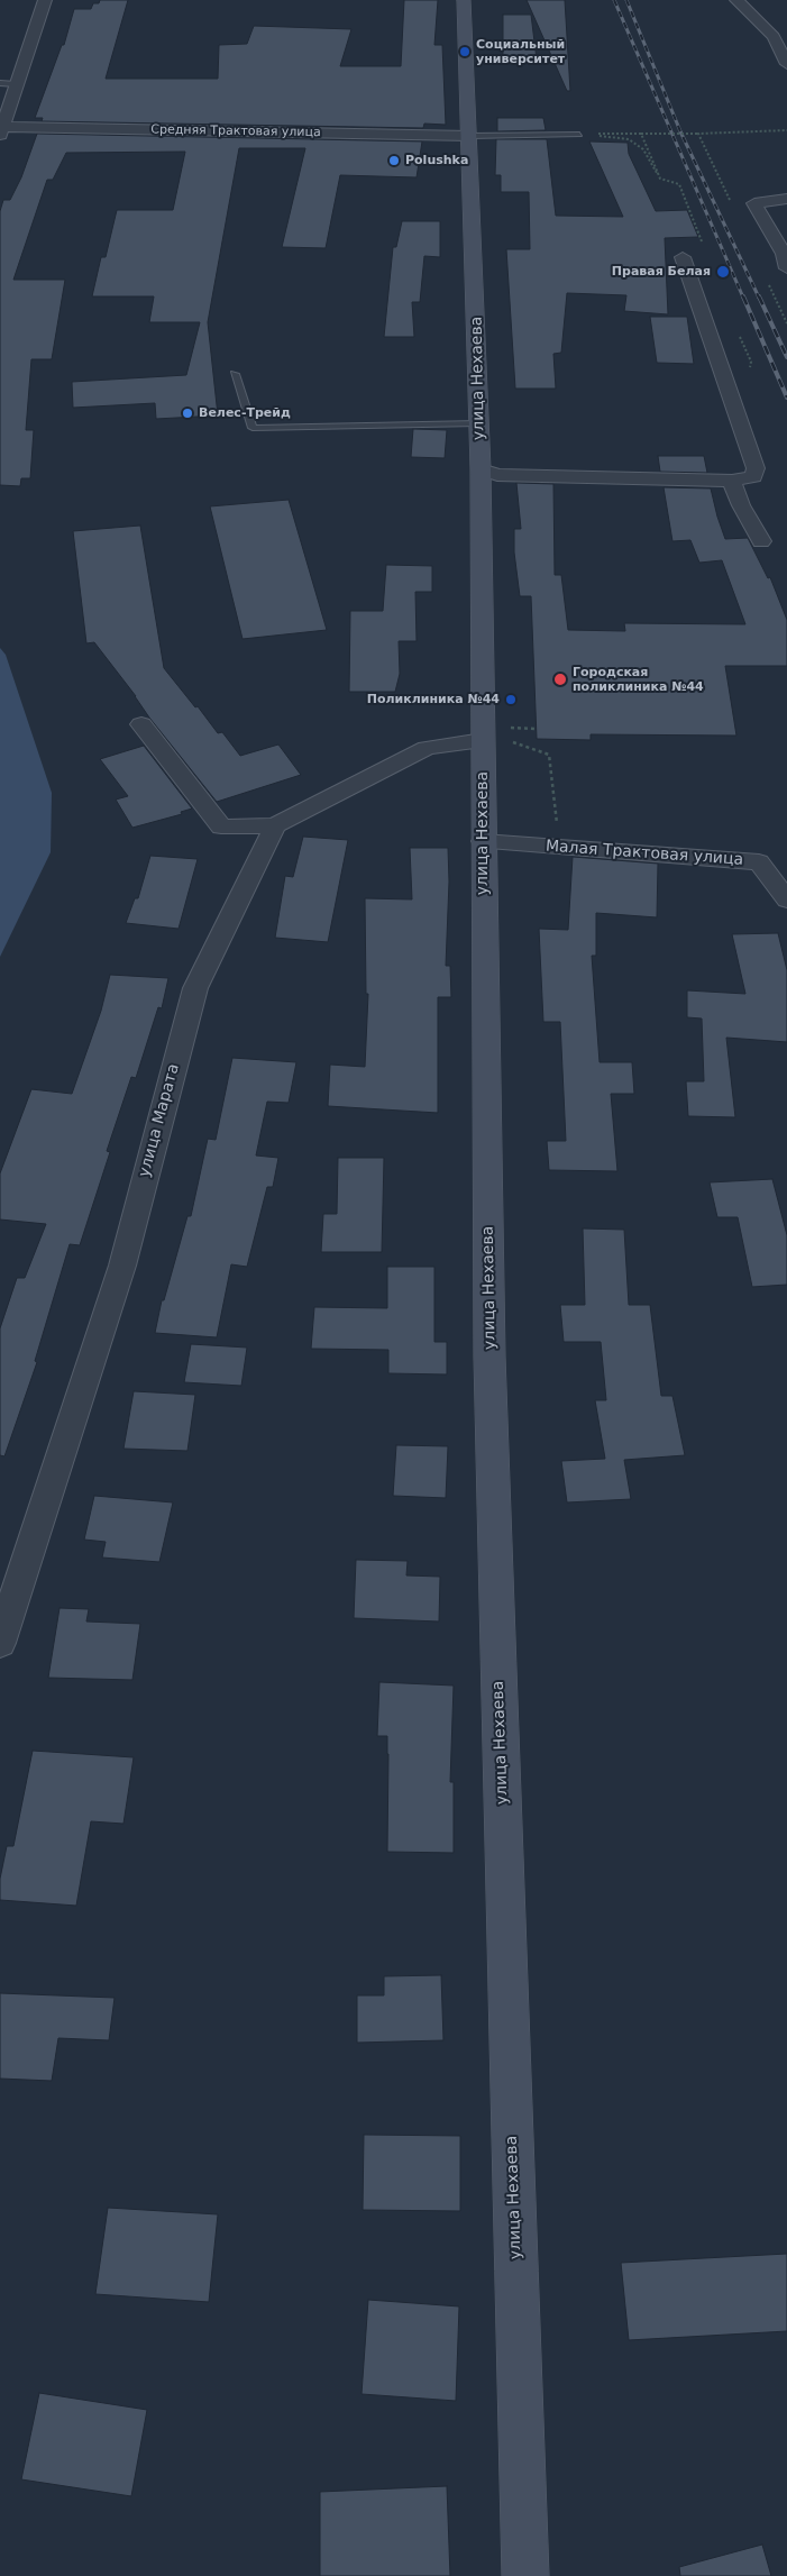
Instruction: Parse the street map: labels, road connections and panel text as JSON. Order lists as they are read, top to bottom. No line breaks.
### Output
{"streets":{"street":["Средняя Трактовая улица","улица Нехаева","Малая Трактовая улица","улица Марата"]},"crossings":[["Средняя Трактовая улица","улица Нехаева"],["улица Нехаева","Малая Трактовая улица"]],"places":["Социальный университет","Polushka","Правая Белая","Велес-Трейд","Городская поликлиника №44","Поликлиника №44"]}
